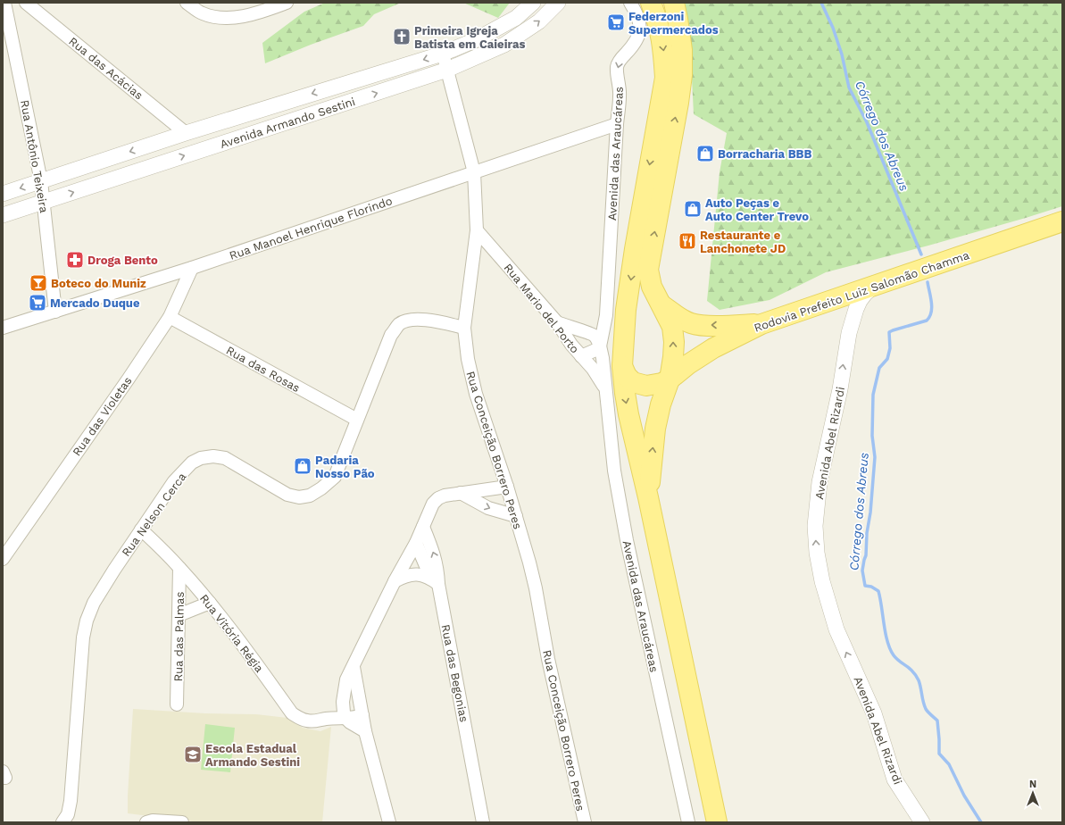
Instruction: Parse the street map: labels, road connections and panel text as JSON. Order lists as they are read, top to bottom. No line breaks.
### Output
{"streets":{"main road":["Rodovia Prefeito Luiz Salomão Chamma"],"street":["Rua das Acácias","Avenida Armando Sestini","Avenida das Araucáreas","Rua Antônio Teixeira","Rua Manoel Henrique Florindo","Rua Mario del Porto","Rua das Rosas","Rua das Violetas","Avenida Abel Rizardi","Rua Conceição Borrero Peres","Rua Nelson Cerca","Rua Vitória Régia","Rua das Palmas","Rua das Begonias"]},"crossings":[["Rua das Acácias","Avenida Armando Sestini"],["Avenida Armando Sestini","Rua Antônio Teixeira"],["Avenida Armando Sestini","Rua Conceição Borrero Peres"],["Avenida das Araucáreas","Rua Manoel Henrique Florindo"],["Avenida das Araucáreas","Rua Mario del Porto"],["Rua Antônio Teixeira","Rua Manoel Henrique Florindo"],["Rua Manoel Henrique Florindo","Rua das Violetas"],["Rua Manoel Henrique Florindo","Rua Conceição Borrero Peres"],["Rodovia Prefeito Luiz Salomão Chamma","Avenida Abel Rizardi"],["Rua Mario del Porto","Rua Conceição Borrero Peres"],["Rua das Rosas","Rua das Violetas"],["Rua das Rosas","Rua Nelson Cerca"],["Rua Conceição Borrero Peres","Rua Nelson Cerca"],["Rua Nelson Cerca","Rua Vitória Régia"],["Rua Vitória Régia","Rua das Palmas"]],"one_way":["Avenida Abel Rizardi"],"water":["Córrego dos Abreus"],"places":{"supermarket":["Federzoni Supermercados","Mercado Duque"],"church":["Primeira Igreja Batista em Caieiras"],"shop":["Borracharia BBB","Auto Peças e Auto Center Trevo","Padaria Nosso Pão"],"restaurant":["Restaurante e Lanchonete JD"],"pharmacy":["Droga Bento"],"bar":["Boteco do Muniz"],"school or university":["Escola Estadual Armando Sestini"]},"north":"top"}
